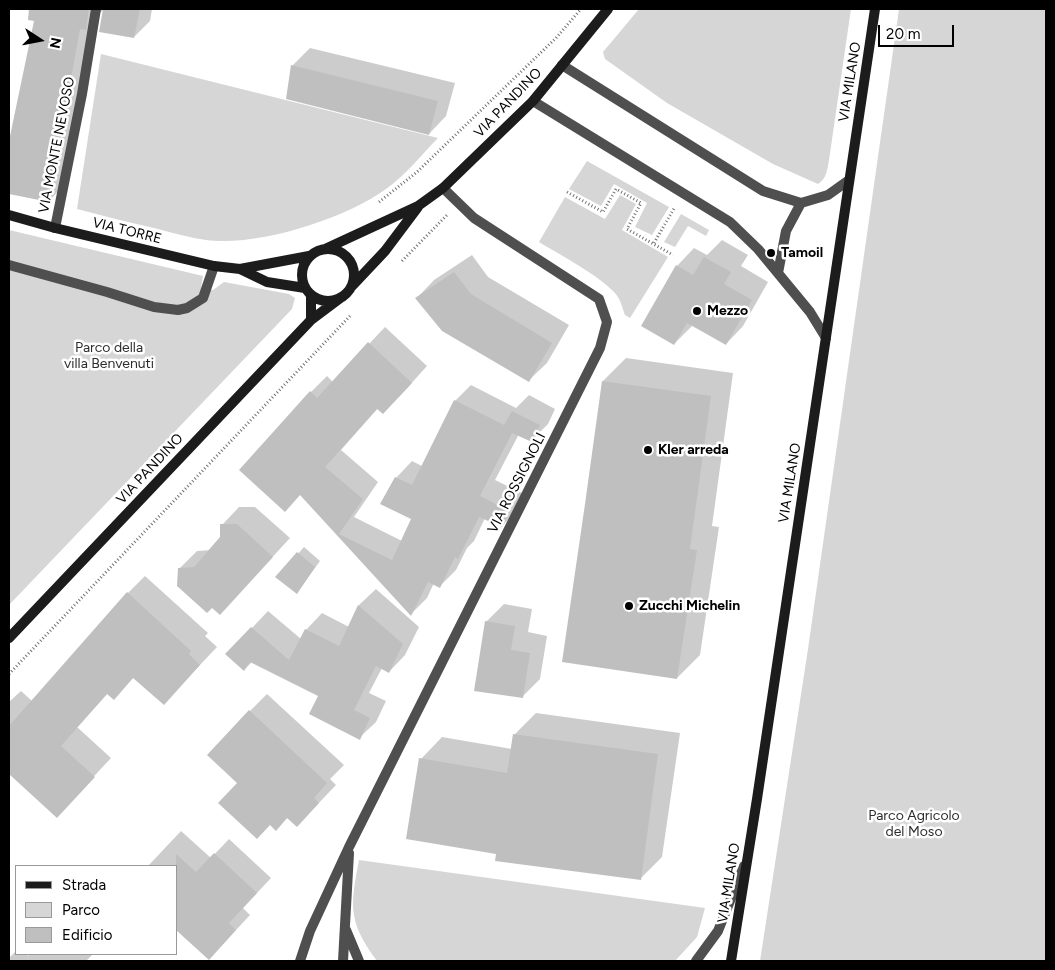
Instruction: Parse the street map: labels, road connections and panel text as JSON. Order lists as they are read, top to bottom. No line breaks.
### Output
{"streets":{"street":["VIA MILANO","VIA PANDINO","VIA MONTE NEVOSO","VIA TORRE","VIA ROSSIGNOLI"]},"crossings":[["VIA PANDINO","VIA TORRE"],["VIA PANDINO","VIA ROSSIGNOLI"],["VIA MONTE NEVOSO","VIA TORRE"]],"parks":["Parco della villa Benvenuti","Parco Agricolo del Moso"],"places":["Tamoil","Mezzo","Kler arreda","Zucchi Michelin"],"legend":["Strada","Parco","Edificio"],"scale_bar":"20 m","north":"right"}
